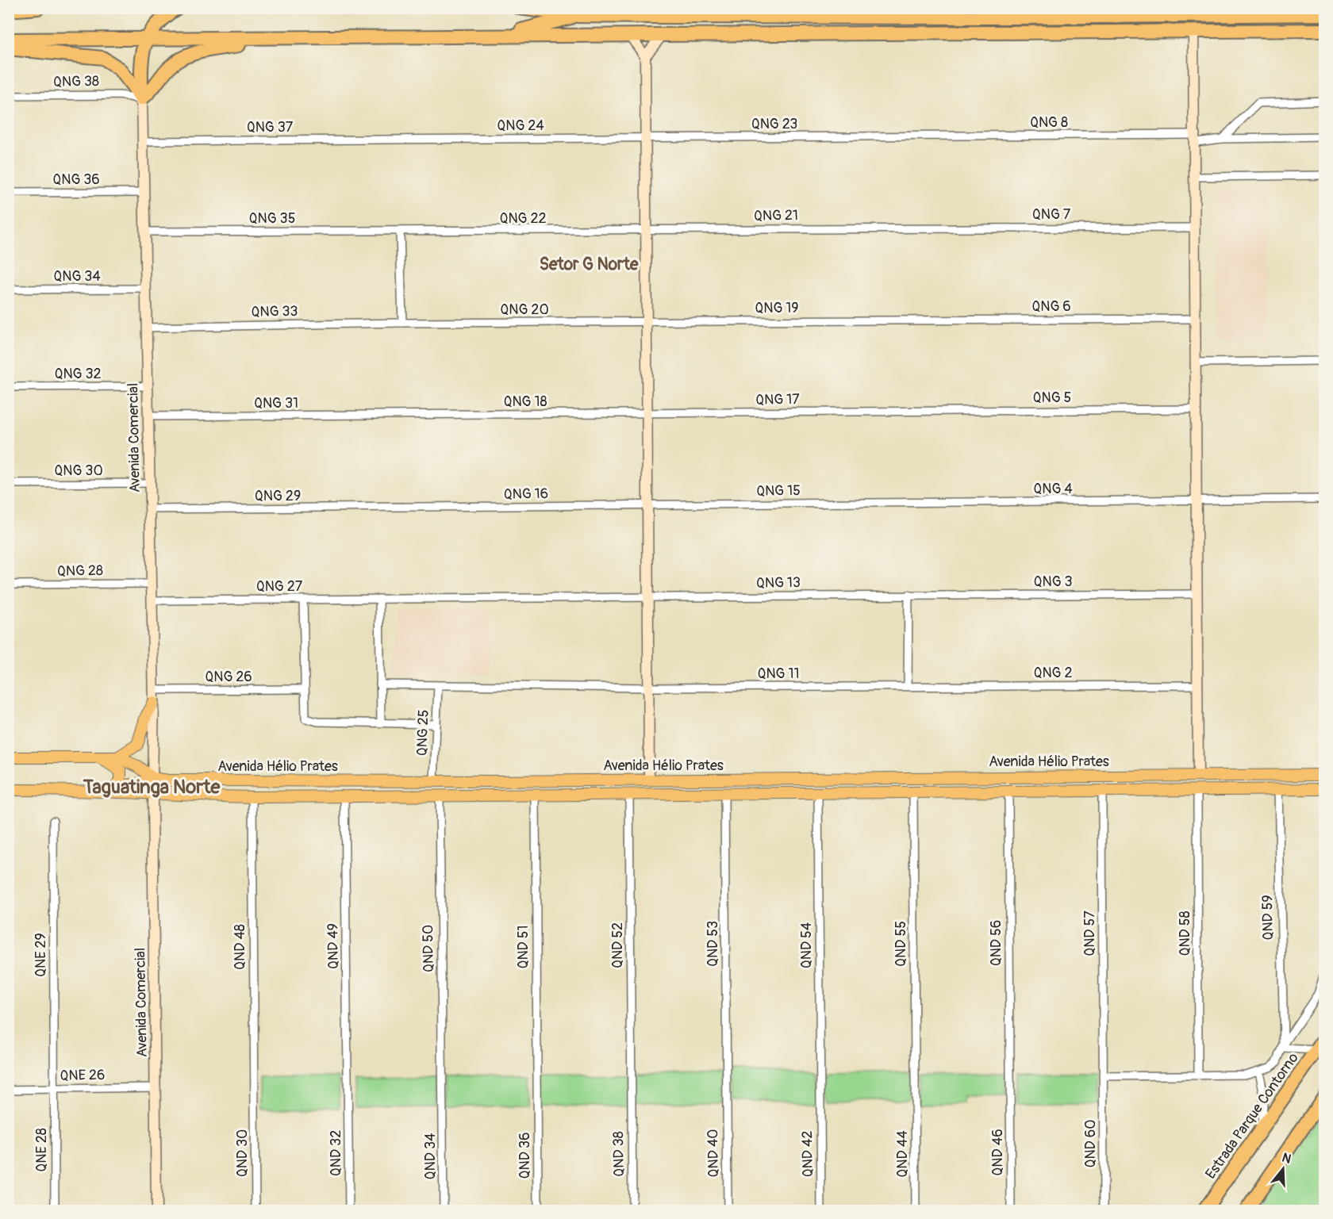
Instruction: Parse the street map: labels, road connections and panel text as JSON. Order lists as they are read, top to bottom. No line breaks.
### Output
{"streets":{"highway":["Estrada Parque Contorno"],"main road":["Avenida Hélio Prates"],"street":["QNG 38","QNG 8","QNG 23","QNG 24","QNG 37","QNG 36","QNG 7","QNG 21","QNG 35","QNG 22","QNG 34","QNG 6","QNG 19","QNG 20","QNG 33","QNG 32","QNG 5","QNG 17","QNG 18","QNG 31","Avenida Comercial","QNG 30","QNG 4","QNG 15","QNG 16","QNG 29","QNG 28","QNG 3","QNG 13","QNG 27","QNG 2","QNG 11","QNG 26","QNG 25","QND 59","QND 57","QND 58","QND 56","QND 53","QND 55","QND 52","QND 54","QND 49","QND 48","QND 51","QND 50","QNE 29","QNE 26","QND 60","QNE 28","QND 46","QND 30","QND 32","QND 40","QND 38","QND 42","QND 44","QND 36","QND 34"]},"crossings":[["QNG 38","Avenida Comercial"],["QNG 8","QNG 23"],["QNG 23","QNG 24"],["QNG 24","QNG 37"],["QNG 37","Avenida Comercial"],["QNG 36","Avenida Comercial"],["QNG 7","QNG 21"],["QNG 21","QNG 22"],["QNG 35","QNG 22"],["QNG 35","Avenida Comercial"],["QNG 34","Avenida Comercial"],["QNG 6","QNG 19"],["QNG 19","QNG 20"],["QNG 20","QNG 33"],["QNG 33","Avenida Comercial"],["QNG 32","Avenida Comercial"],["QNG 5","QNG 17"],["QNG 17","QNG 18"],["QNG 18","QNG 31"],["QNG 31","Avenida Comercial"],["Avenida Comercial","QNG 30"],["Avenida Comercial","QNG 29"],["Avenida Comercial","QNG 28"],["Avenida Comercial","QNG 27"],["Avenida Comercial","QNG 26"],["Avenida Comercial","Avenida Hélio Prates"],["Avenida Comercial","QNE 26"],["QNG 4","QNG 15"],["QNG 15","QNG 16"],["QNG 16","QNG 29"],["QNG 3","QNG 13"],["QNG 13","QNG 27"],["QNG 2","QNG 11"],["QNG 11","QNG 25"],["QNG 25","Avenida Hélio Prates"],["Avenida Hélio Prates","QND 59"],["Avenida Hélio Prates","QND 57"],["Avenida Hélio Prates","QND 58"],["Avenida Hélio Prates","QND 56"],["Avenida Hélio Prates","QND 53"],["Avenida Hélio Prates","QND 55"],["Avenida Hélio Prates","QND 52"],["Avenida Hélio Prates","QND 54"],["Avenida Hélio Prates","QND 49"],["Avenida Hélio Prates","QND 48"],["Avenida Hélio Prates","QND 51"],["Avenida Hélio Prates","QND 50"],["QND 57","QND 60"],["QND 56","QND 46"],["QND 53","QND 40"],["QND 55","QND 44"],["QND 52","QND 38"],["QND 54","QND 42"],["QND 49","QND 32"],["QND 48","QND 30"],["QND 51","QND 36"],["QND 50","QND 34"],["QNE 29","QNE 26"],["QNE 29","QNE 28"],["QNE 26","QNE 28"]],"districts":["Setor G Norte","Taguatinga Norte"],"north":"top"}
